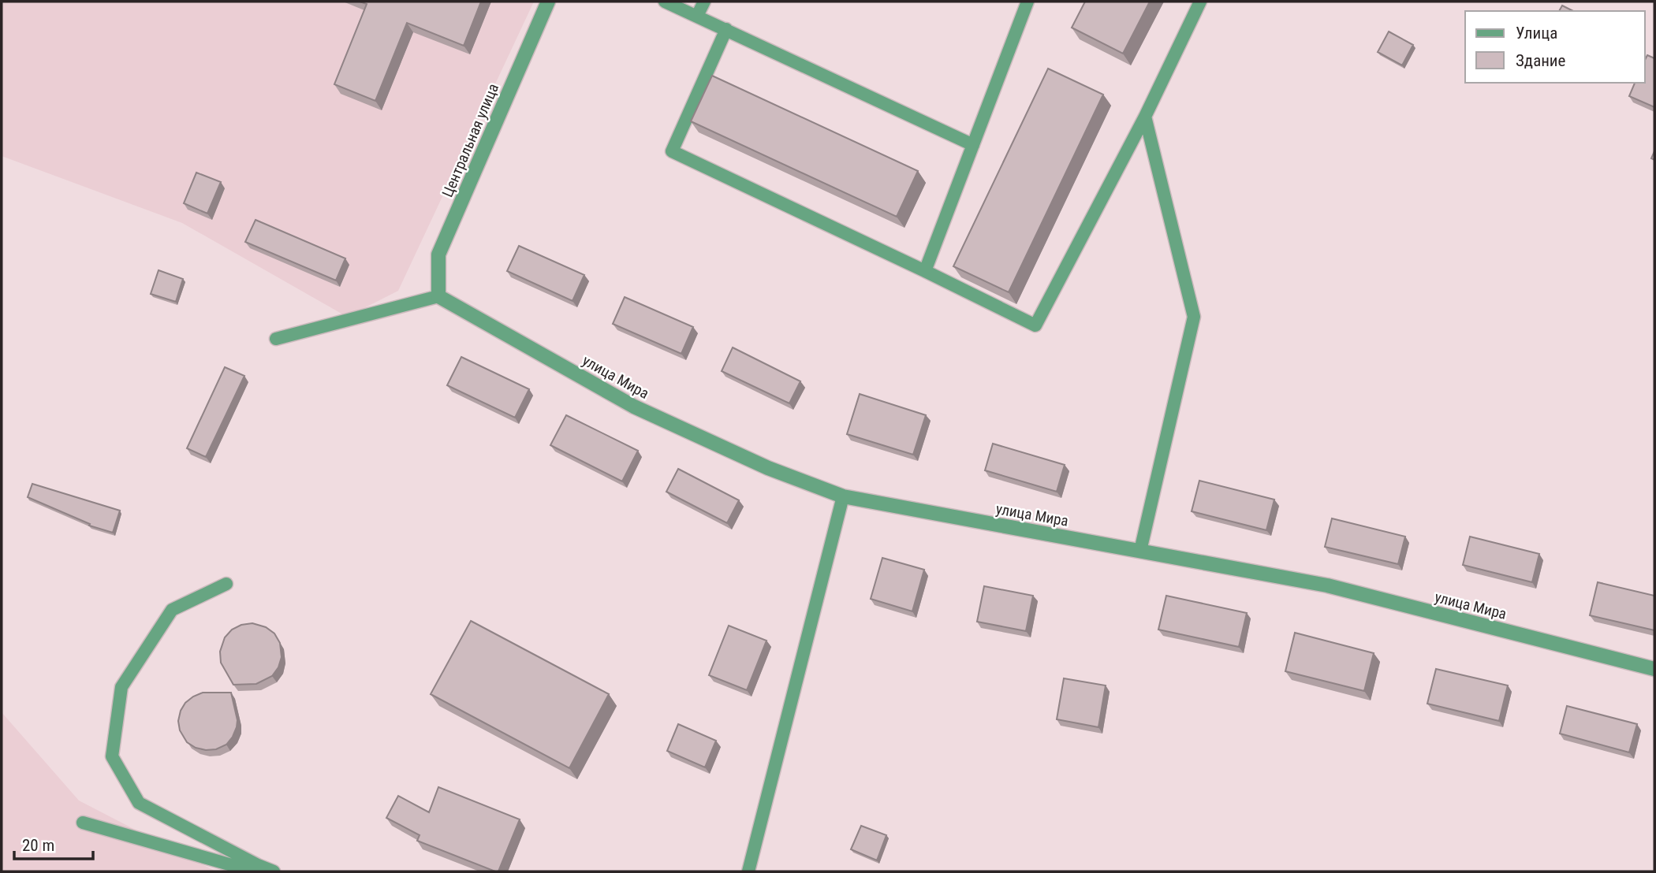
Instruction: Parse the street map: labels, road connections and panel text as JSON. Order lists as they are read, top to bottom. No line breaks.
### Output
{"streets":{"street":["Центральная улица","улица Мира"]},"crossings":[["Центральная улица","улица Мира"]],"legend":["Улица","Здание"],"scale_bar":"20 m"}
